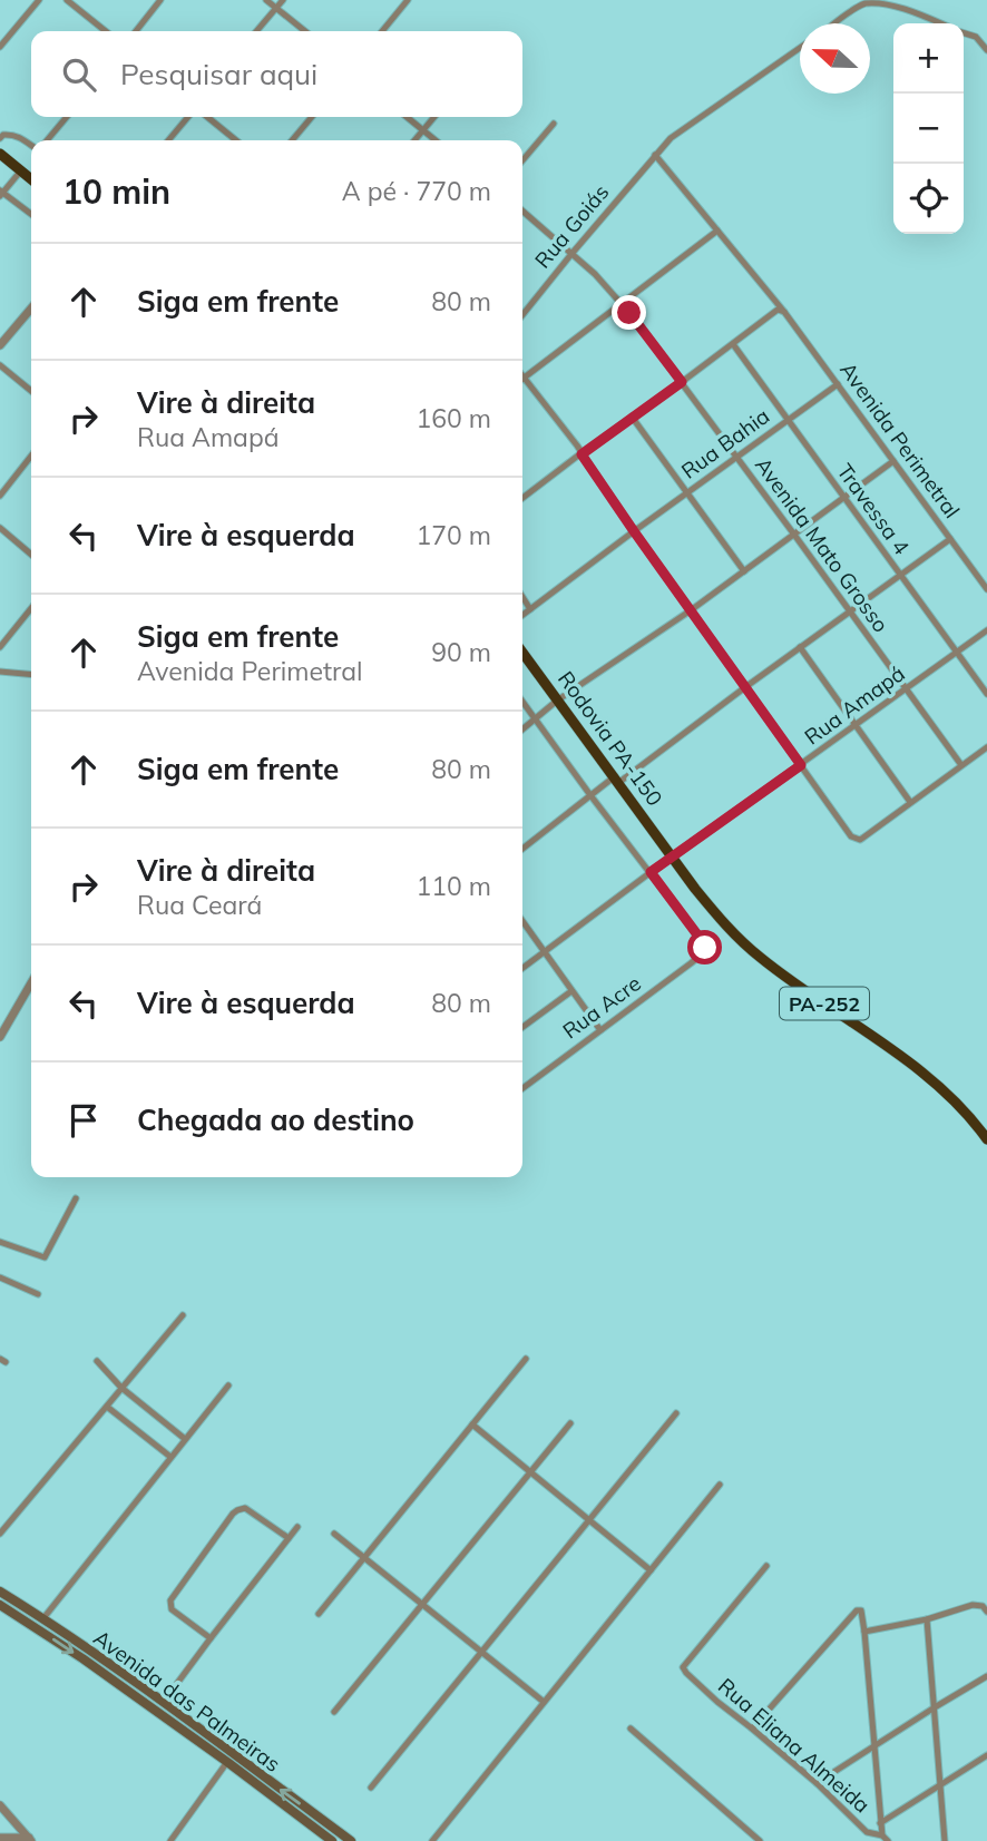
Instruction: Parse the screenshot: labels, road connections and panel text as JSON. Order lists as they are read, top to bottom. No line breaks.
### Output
{"streets":{"highway":["Rodovia PA-150","PA-252"],"main road":["Avenida das Palmeiras"],"street":["Rua Goiás","Avenida Perimetral","Rua Bahia","Travessa 4","Avenida Mato Grosso","Rua Amapá","Rua Acre","Rua Eliana Almeida"]},"crossings":[["Rua Goiás","Avenida Perimetral"],["Rua Goiás","Avenida Mato Grosso"],["Avenida Perimetral","Rua Bahia"],["Rua Bahia","Travessa 4"],["Rua Bahia","Avenida Mato Grosso"],["Travessa 4","Rua Amapá"],["Avenida Mato Grosso","Rua Amapá"],["Rua Amapá","Rodovia PA-150"],["Rua Amapá","PA-252"],["Rua Amapá","Rua Acre"],["Rodovia PA-150","PA-252"]],"north":"left","page":{"map_buttons":["+","−"],"search":"Pesquisar aqui","heading":["10 min","A pé · 770 m"],"list":[["Siga em frente","80 m"],["Vire à direita","Rua Amapá","160 m"],["Vire à esquerda","170 m"],["Siga em frente","Avenida Perimetral","90 m"],["Siga em frente","80 m"],["Vire à direita","Rua Ceará","110 m"],["Vire à esquerda","80 m"],"Chegada ao destino"]}}
